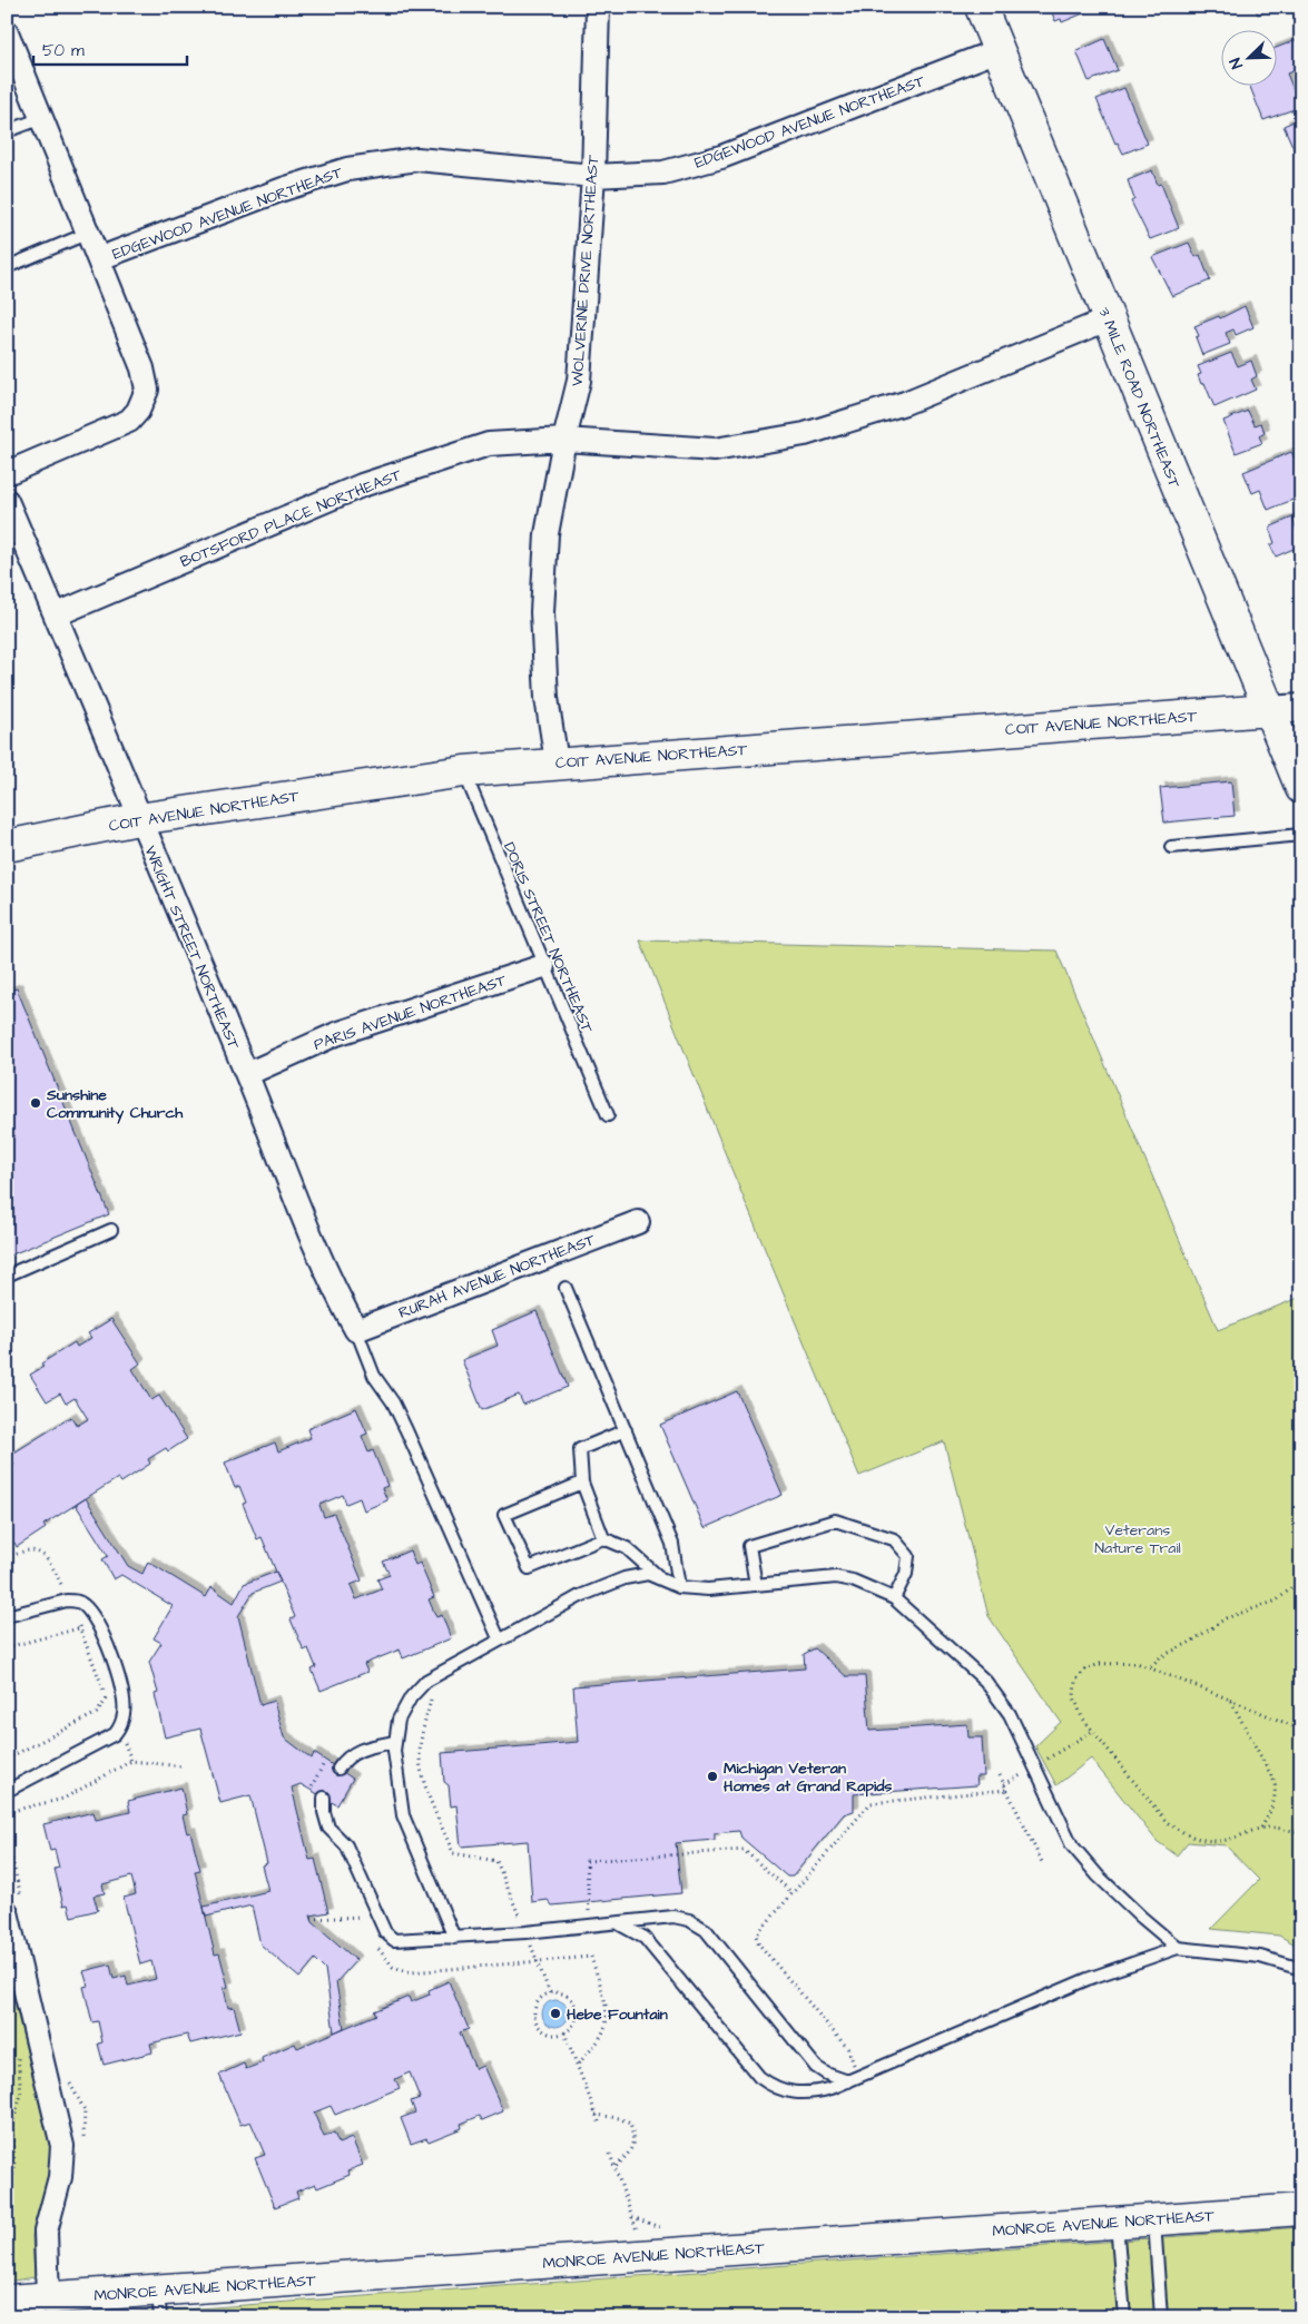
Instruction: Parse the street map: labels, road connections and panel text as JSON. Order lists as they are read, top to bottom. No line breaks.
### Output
{"streets":{"main road":["3 MILE ROAD NORTHEAST","COIT AVENUE NORTHEAST","MONROE AVENUE NORTHEAST"],"street":["EDGEWOOD AVENUE NORTHEAST","WOLVERINE DRIVE NORTHEAST","BOTSFORD PLACE NORTHEAST","WRIGHT STREET NORTHEAST","PARIS AVENUE NORTHEAST","RURAH AVENUE NORTHEAST"],"lane":["DORIS STREET NORTHEAST"]},"crossings":[["EDGEWOOD AVENUE NORTHEAST","WOLVERINE DRIVE NORTHEAST"],["EDGEWOOD AVENUE NORTHEAST","3 MILE ROAD NORTHEAST"],["WOLVERINE DRIVE NORTHEAST","BOTSFORD PLACE NORTHEAST"],["WOLVERINE DRIVE NORTHEAST","COIT AVENUE NORTHEAST"],["3 MILE ROAD NORTHEAST","BOTSFORD PLACE NORTHEAST"],["3 MILE ROAD NORTHEAST","COIT AVENUE NORTHEAST"],["BOTSFORD PLACE NORTHEAST","WRIGHT STREET NORTHEAST"],["COIT AVENUE NORTHEAST","DORIS STREET NORTHEAST"],["COIT AVENUE NORTHEAST","WRIGHT STREET NORTHEAST"],["DORIS STREET NORTHEAST","PARIS AVENUE NORTHEAST"],["WRIGHT STREET NORTHEAST","PARIS AVENUE NORTHEAST"],["WRIGHT STREET NORTHEAST","RURAH AVENUE NORTHEAST"]],"parks":["Veterans Nature Trail"],"places":["Sunshine Community Church","Michigan Veteran Homes at Grand Rapids","Hebe Fountain"],"scale_bar":"50 m","north":"bottom left"}
